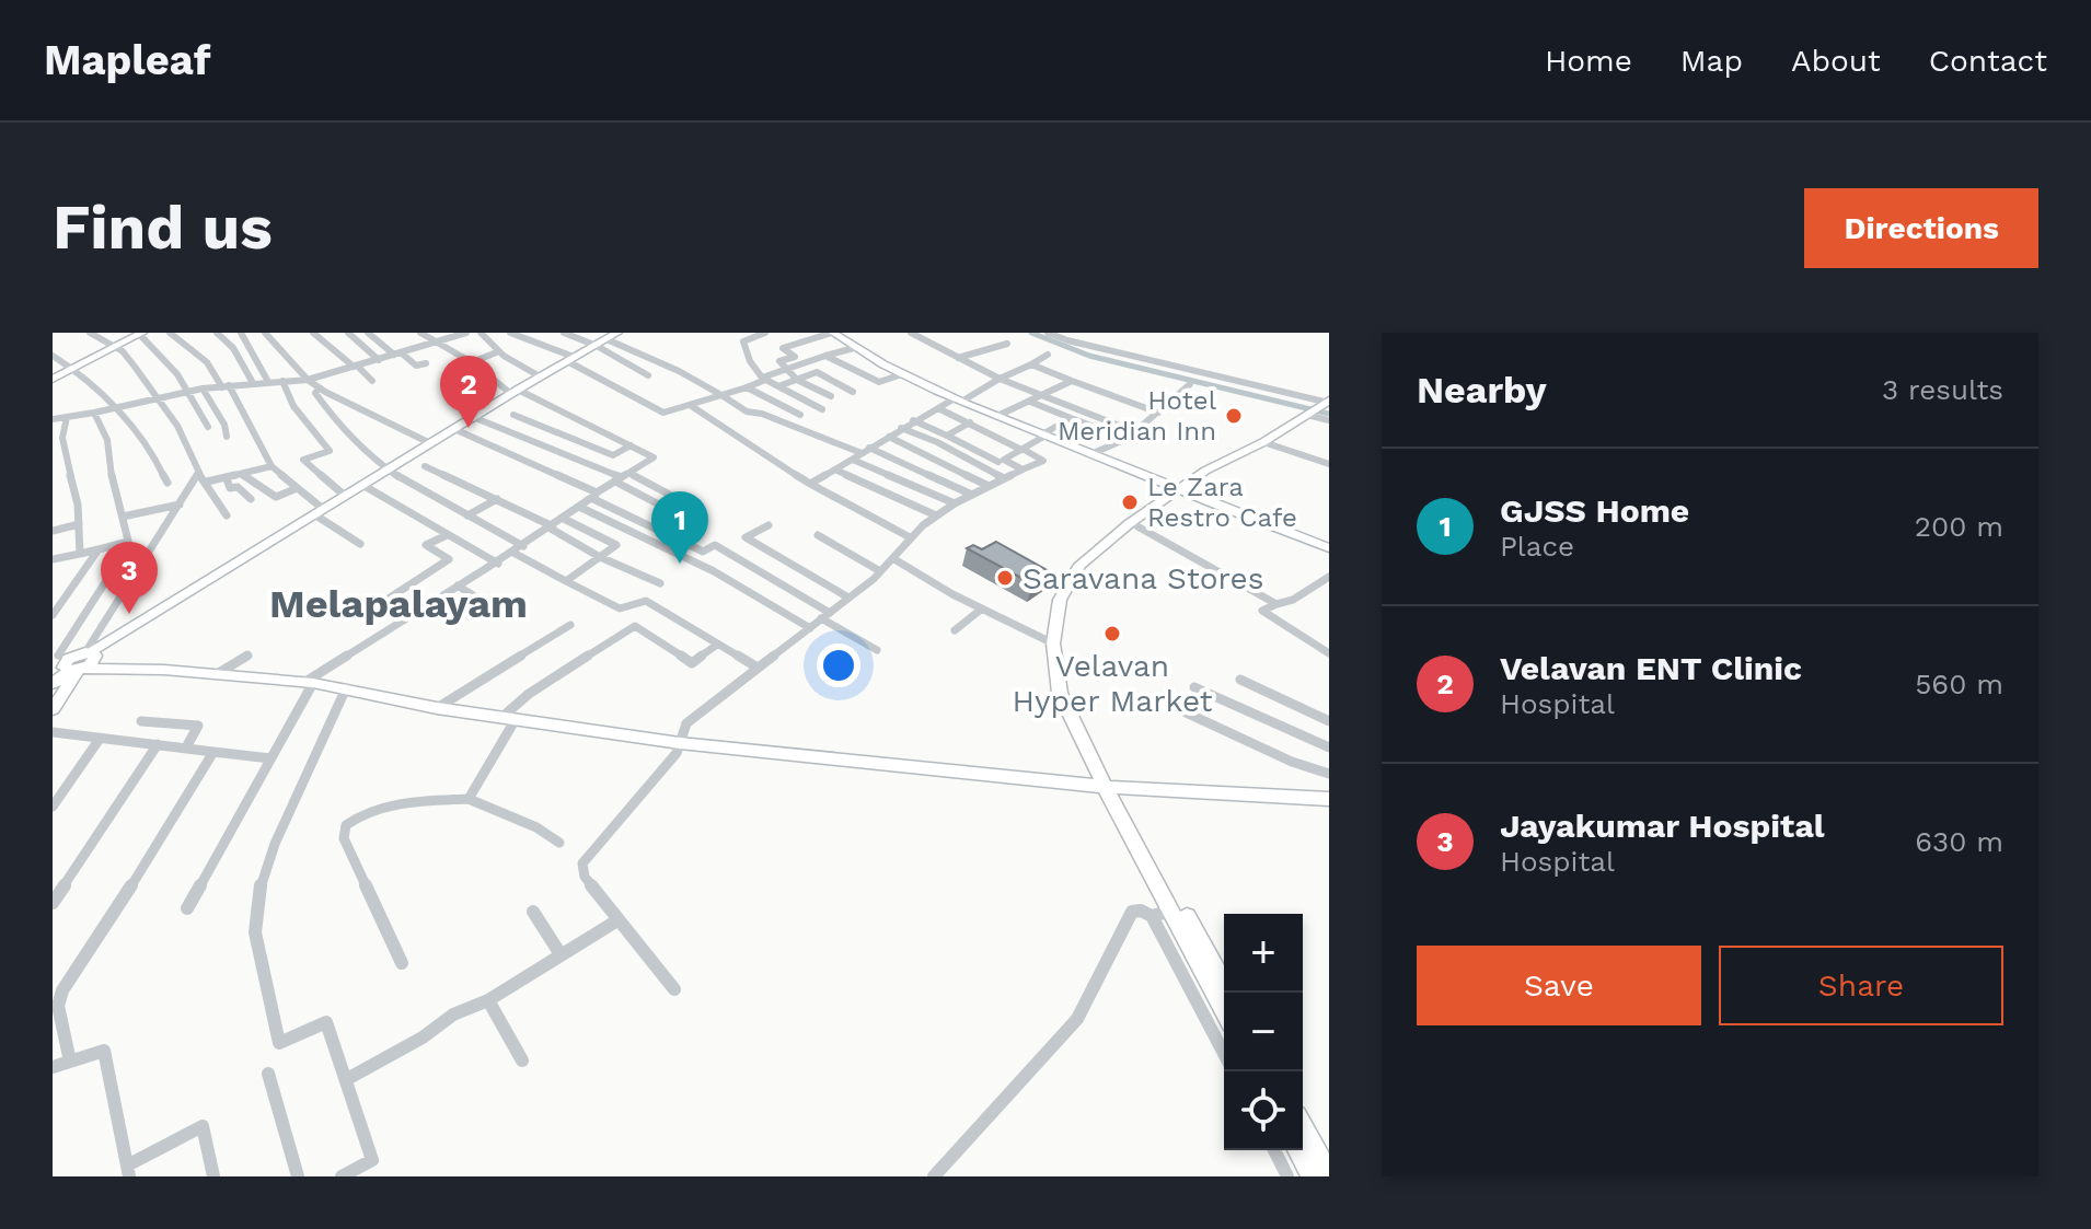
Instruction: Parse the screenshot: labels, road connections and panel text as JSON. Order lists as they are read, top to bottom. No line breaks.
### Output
{"districts":["Melapalayam"],"places":["Hotel Meridian Inn","Le Zara Restro Cafe","Saravana Stores","Velavan Hyper Market"],"page":{"header":"Mapleaf","nav":["Home","Map","About","Contact"],"buttons":["Directions",["Save","Share"]],"title":"Find us","heading":["Nearby","3 results"],"pins":["2","1","3"],"list":[{"mark":"1","name":"GJSS Home","note":"Place","value":"200 m"},{"mark":"2","name":"Velavan ENT Clinic","note":"Hospital","value":"560 m"},{"mark":"3","name":"Jayakumar Hospital","note":"Hospital","value":"630 m"}],"map_buttons":["+","−"]}}
